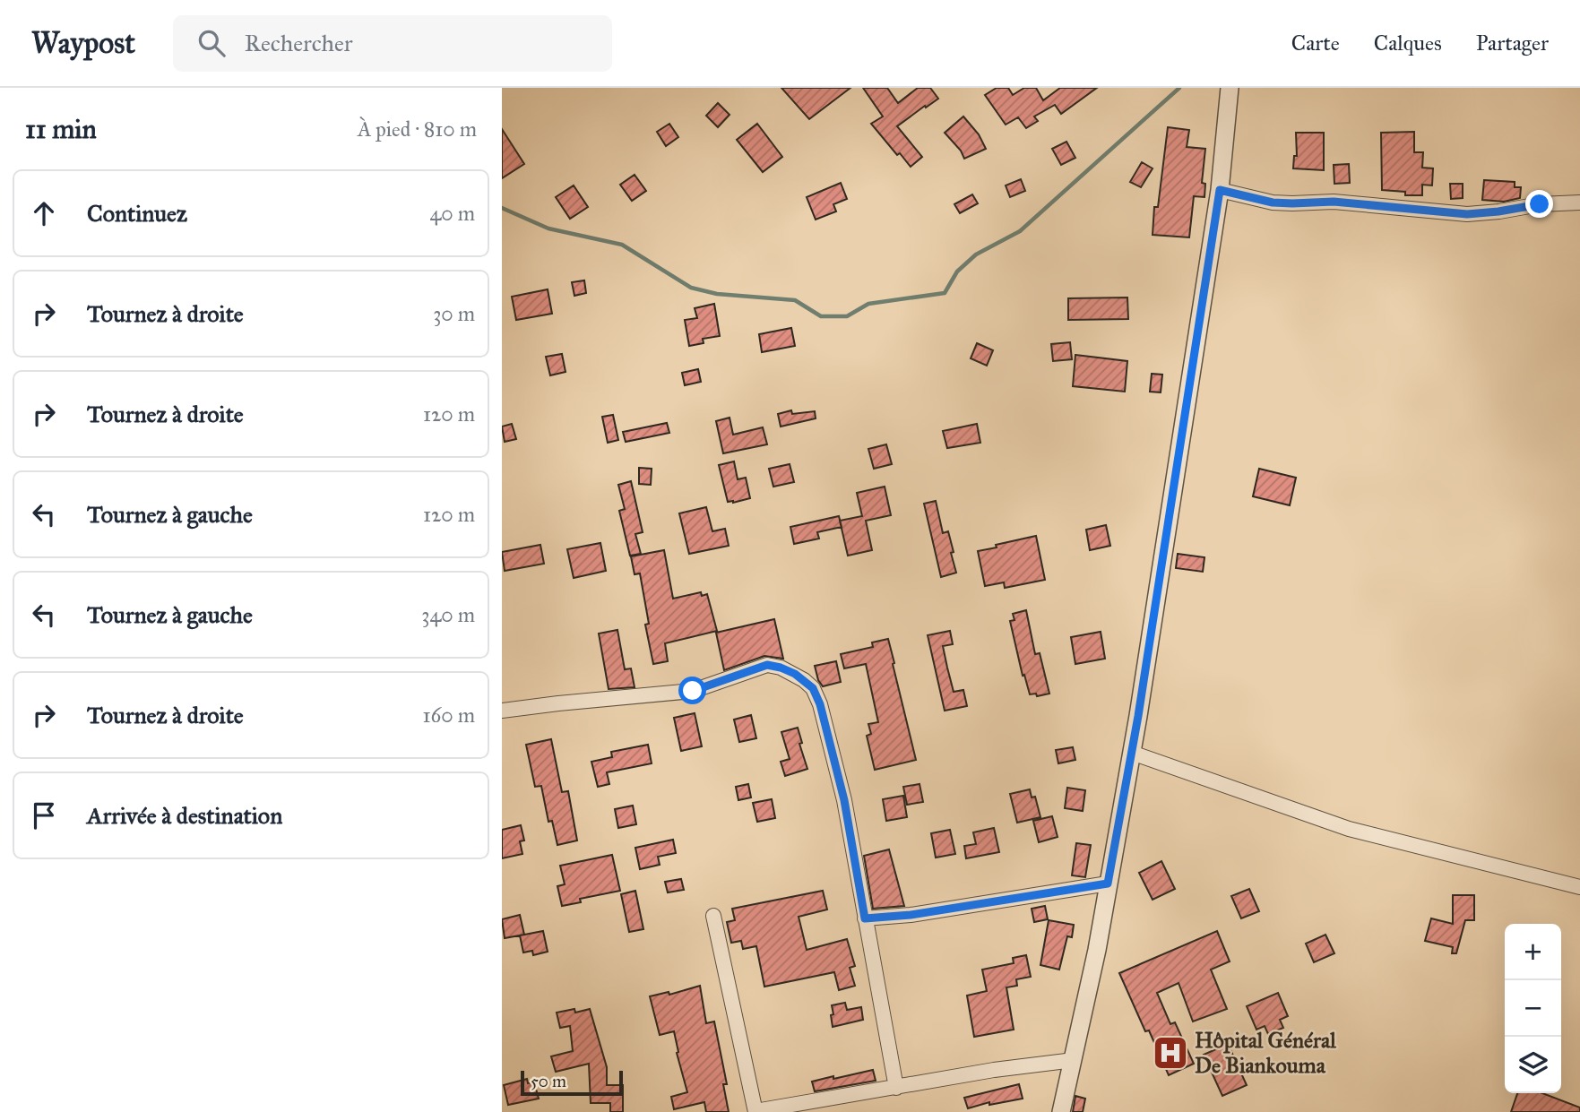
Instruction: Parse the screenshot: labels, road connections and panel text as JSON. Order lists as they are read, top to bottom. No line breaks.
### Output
{"places":{"hospital":["Hôpital Général De Biankouma"]},"scale_bar":"50 m","page":{"header":"Waypost","search":"Rechercher","nav":["Carte","Calques","Partager"],"heading":["11 min","À pied · 810 m"],"list":[["Continuez","40 m"],["Tournez à droite","30 m"],["Tournez à droite","120 m"],["Tournez à gauche","120 m"],["Tournez à gauche","340 m"],["Tournez à droite","160 m"],"Arrivée à destination"],"map_buttons":["+","−"],"scale":"50 m"}}
